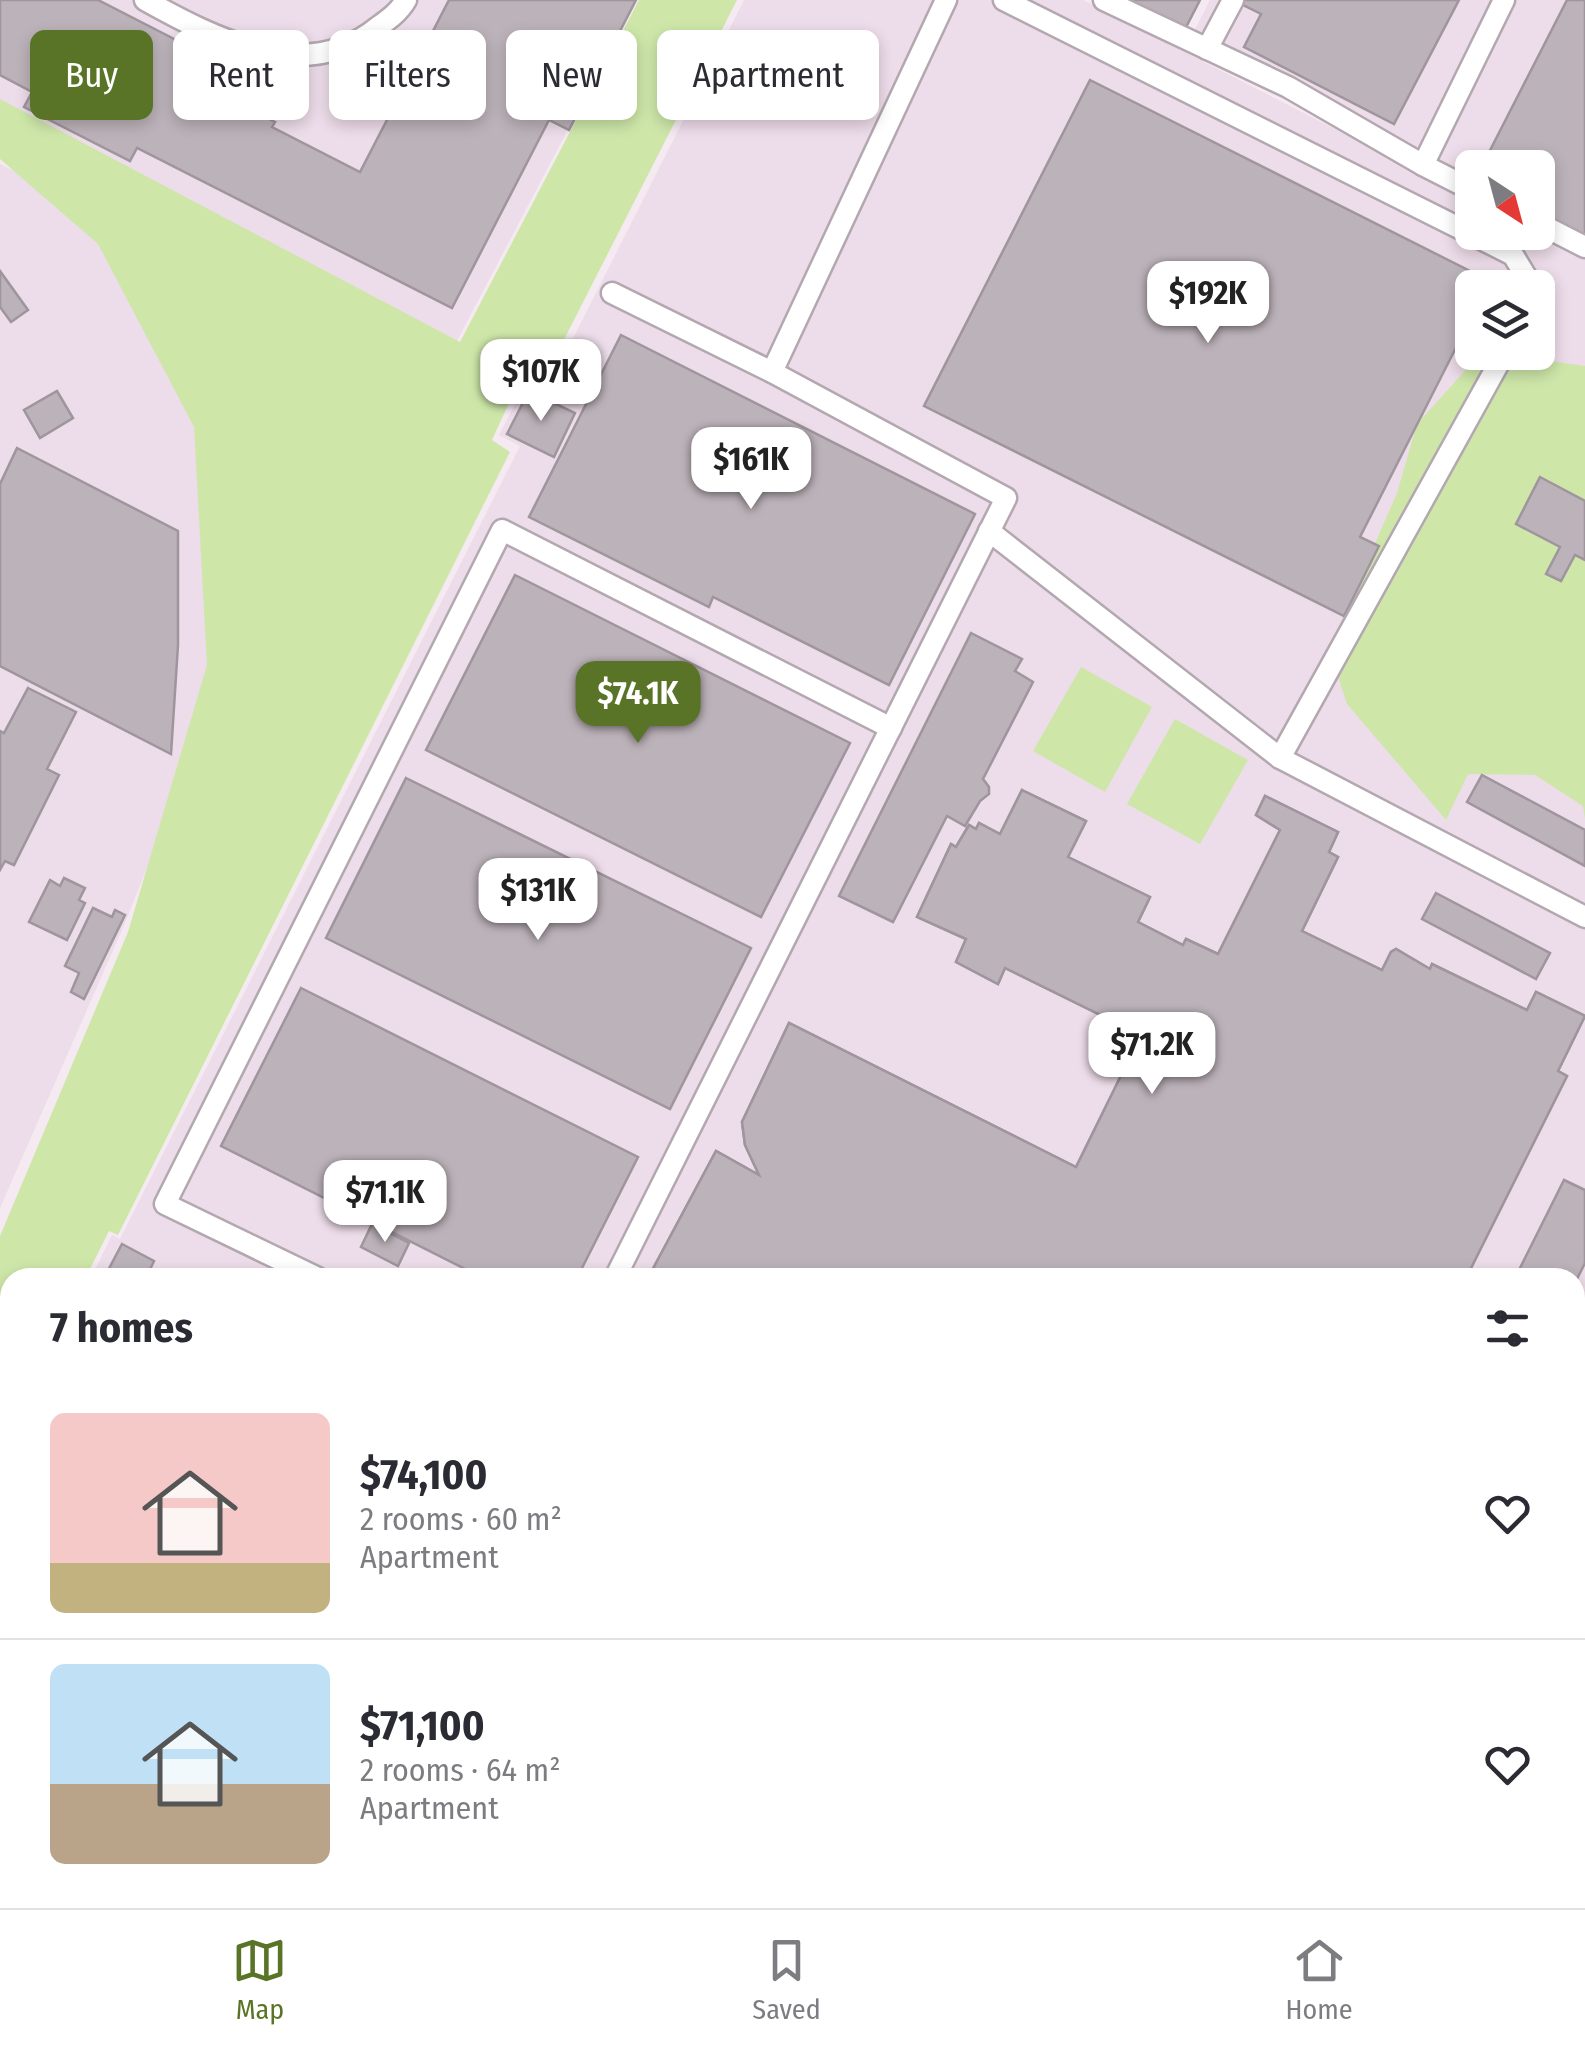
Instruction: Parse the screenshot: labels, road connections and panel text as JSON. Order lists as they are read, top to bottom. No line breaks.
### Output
{"north":"bottom right","page":{"chip":["Buy","Rent","Filters","New","Apartment"],"price":["$192K","$107K","$161K","$74.1K","$131K","$71.2K","$71.1K"],"heading":"7 homes","list":[{"name":"$74,100","note":"2 rooms · 60 m² · Apartment"},{"name":"$71,100","note":"2 rooms · 64 m² · Apartment"}],"tabs":["Map","Saved","Home"]}}
